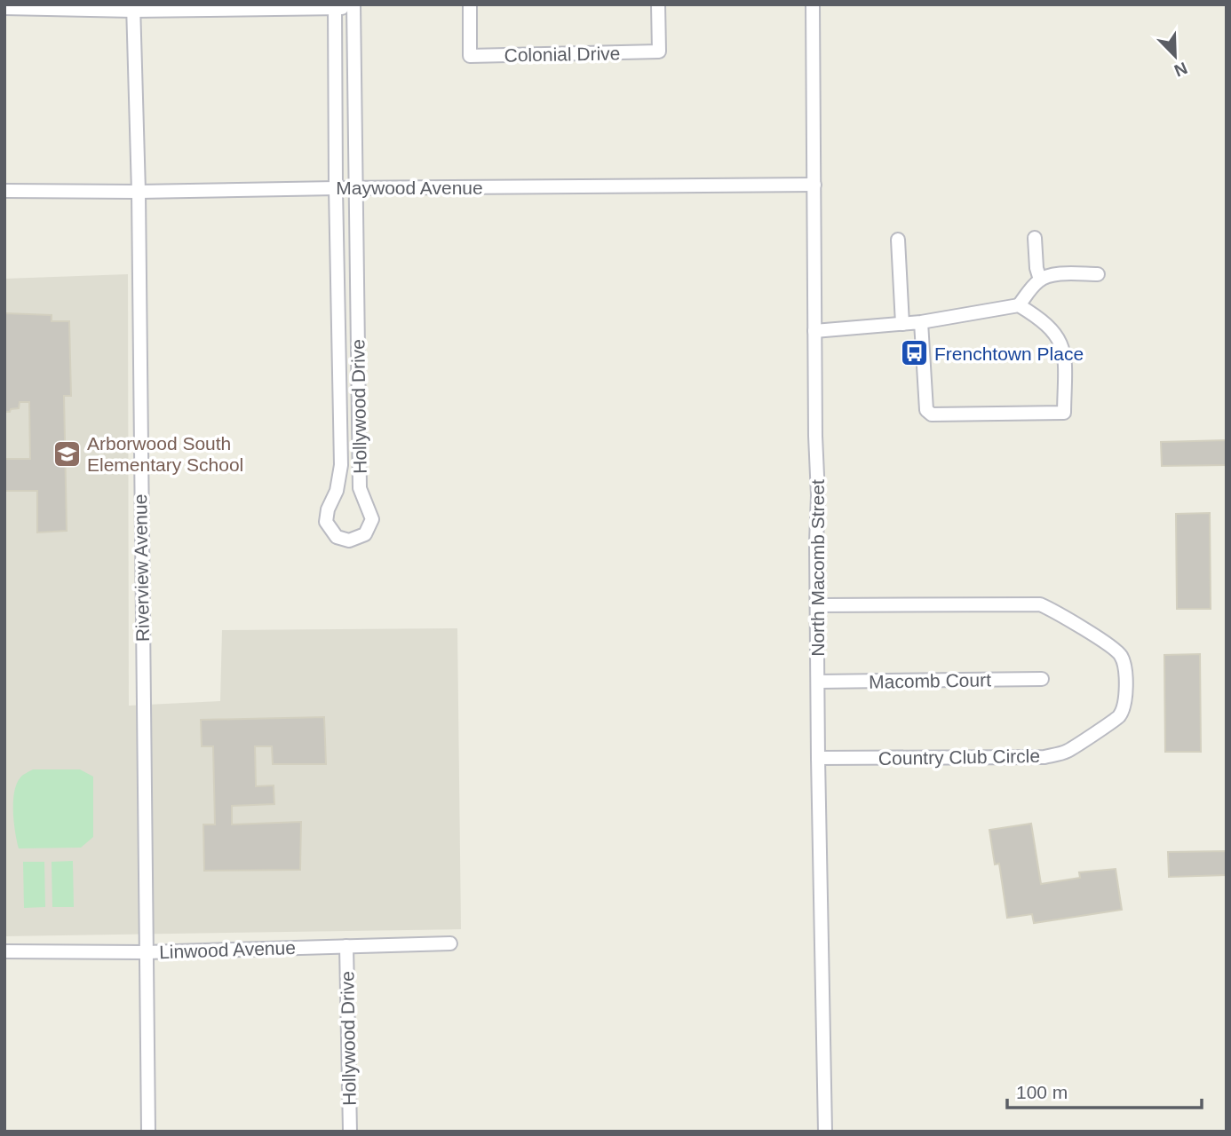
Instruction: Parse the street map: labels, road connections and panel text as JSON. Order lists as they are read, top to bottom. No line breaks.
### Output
{"streets":{"street":["Colonial Drive","Maywood Avenue","Hollywood Drive","Riverview Avenue","North Macomb Street","Macomb Court","Country Club Circle","Linwood Avenue"]},"crossings":[["Maywood Avenue","Hollywood Drive"],["Maywood Avenue","Riverview Avenue"],["Maywood Avenue","North Macomb Street"],["Hollywood Drive","Linwood Avenue"],["Riverview Avenue","Linwood Avenue"],["North Macomb Street","Macomb Court"],["North Macomb Street","Country Club Circle"]],"places":{"bus stop":["Frenchtown Place"],"school or university":["Arborwood South Elementary School"]},"scale_bar":"100 m","north":"bottom right"}
